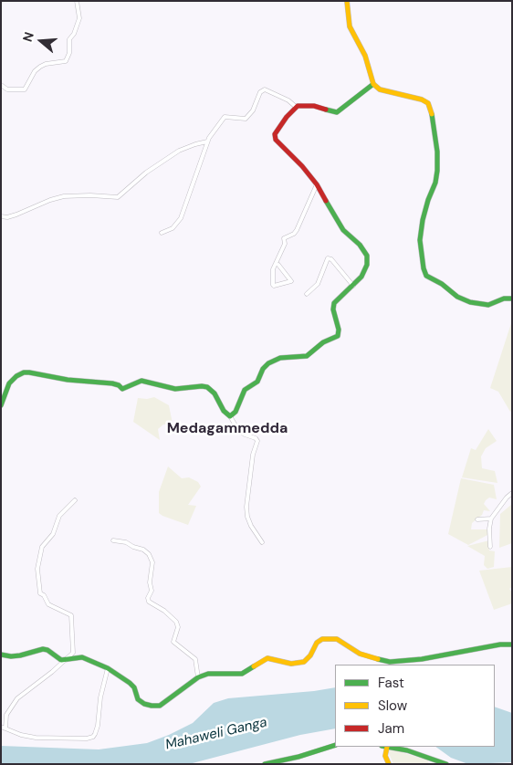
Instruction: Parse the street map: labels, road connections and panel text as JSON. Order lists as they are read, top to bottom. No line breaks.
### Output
{"districts":["Medagammedda"],"water":["Mahaweli Ganga"],"legend":["Fast","Slow","Jam"],"north":"left"}
